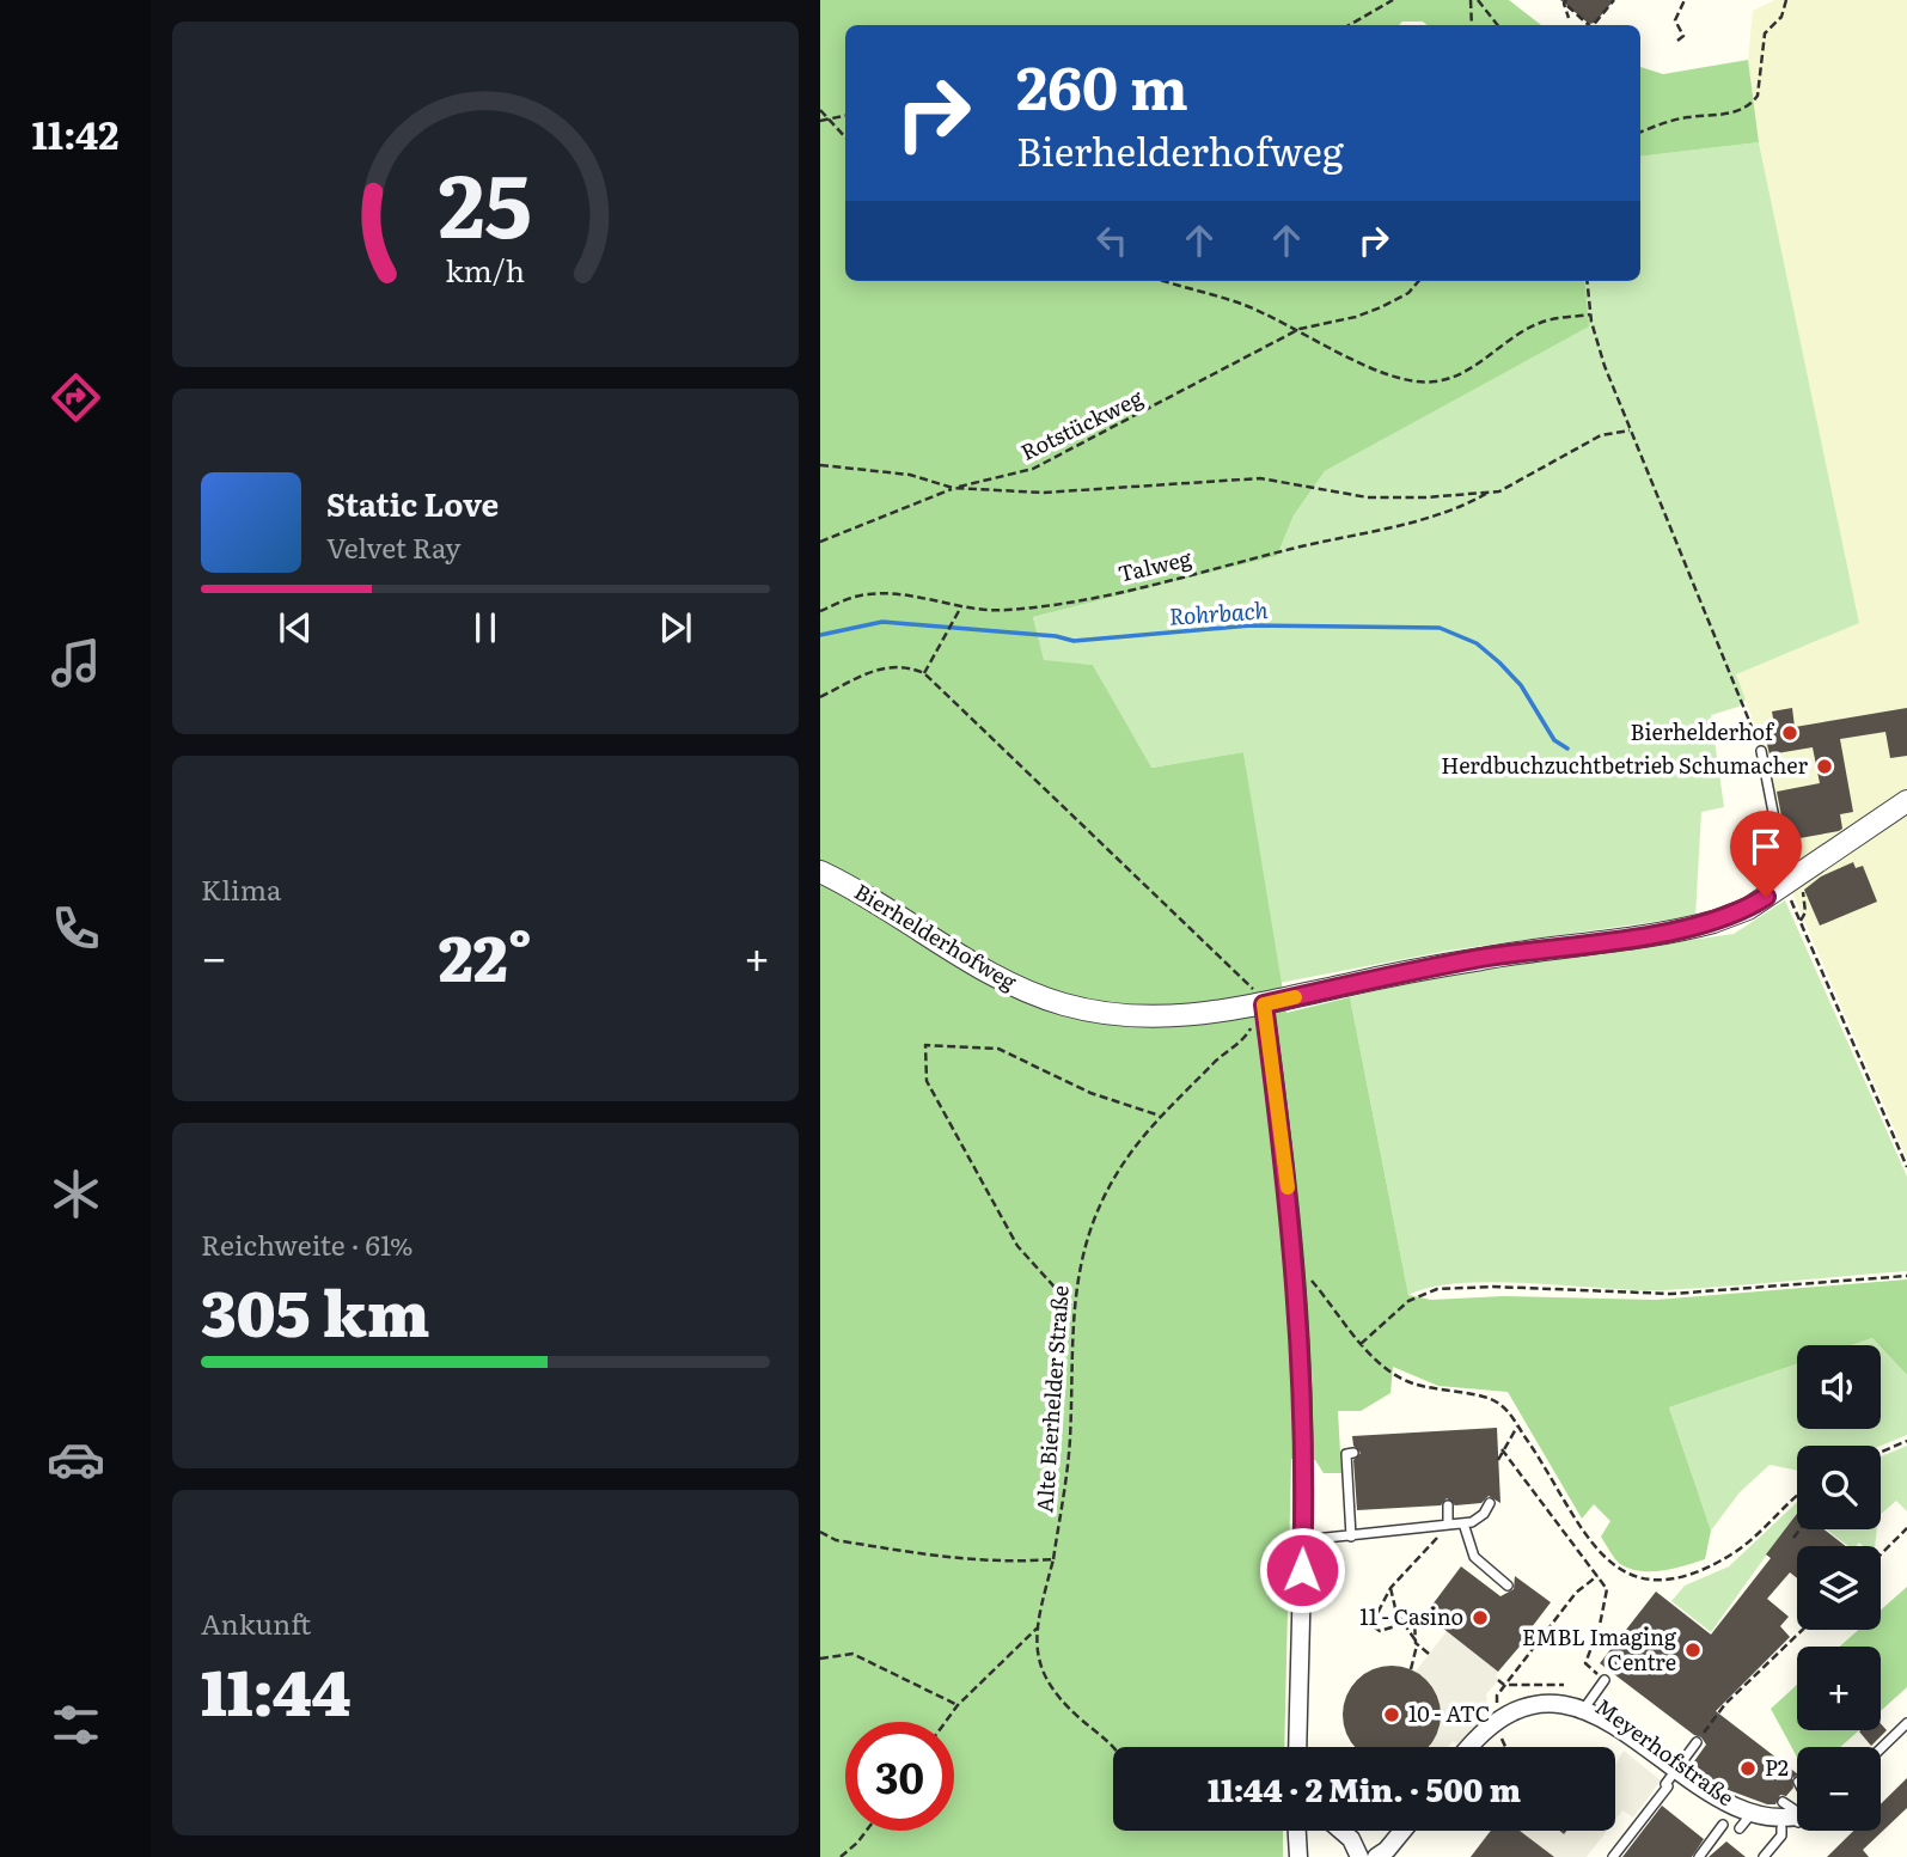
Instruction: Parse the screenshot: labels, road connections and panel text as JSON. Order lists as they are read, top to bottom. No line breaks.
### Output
{"streets":{"street":["Bierhelderhofweg","Meyerhofstraße"],"path":["Rotstückweg","Talweg","Alte Bierhelder Straße"]},"crossings":[["Bierhelderhofweg","Alte Bierhelder Straße"]],"water":["Rohrbach"],"places":["Bierhelderhof","Herdbuchzuchtbetrieb Schumacher","11 - Casino","EMBL Imaging Centre","10 - ATC","P2"],"page":{"tabs":"11:42","turn":["260 m","Bierhelderhofweg"],"song":["Static Love","Velvet Ray"],"tile":["Klima",["Reichweite · 61%","305 km"],["Ankunft","11:44"]],"heat":["−","22°","+"],"map_buttons":["+","−"],"limit":"30","trip":"11:44 · 2 Min. · 500 m","gauge":["25","km/h"]}}
